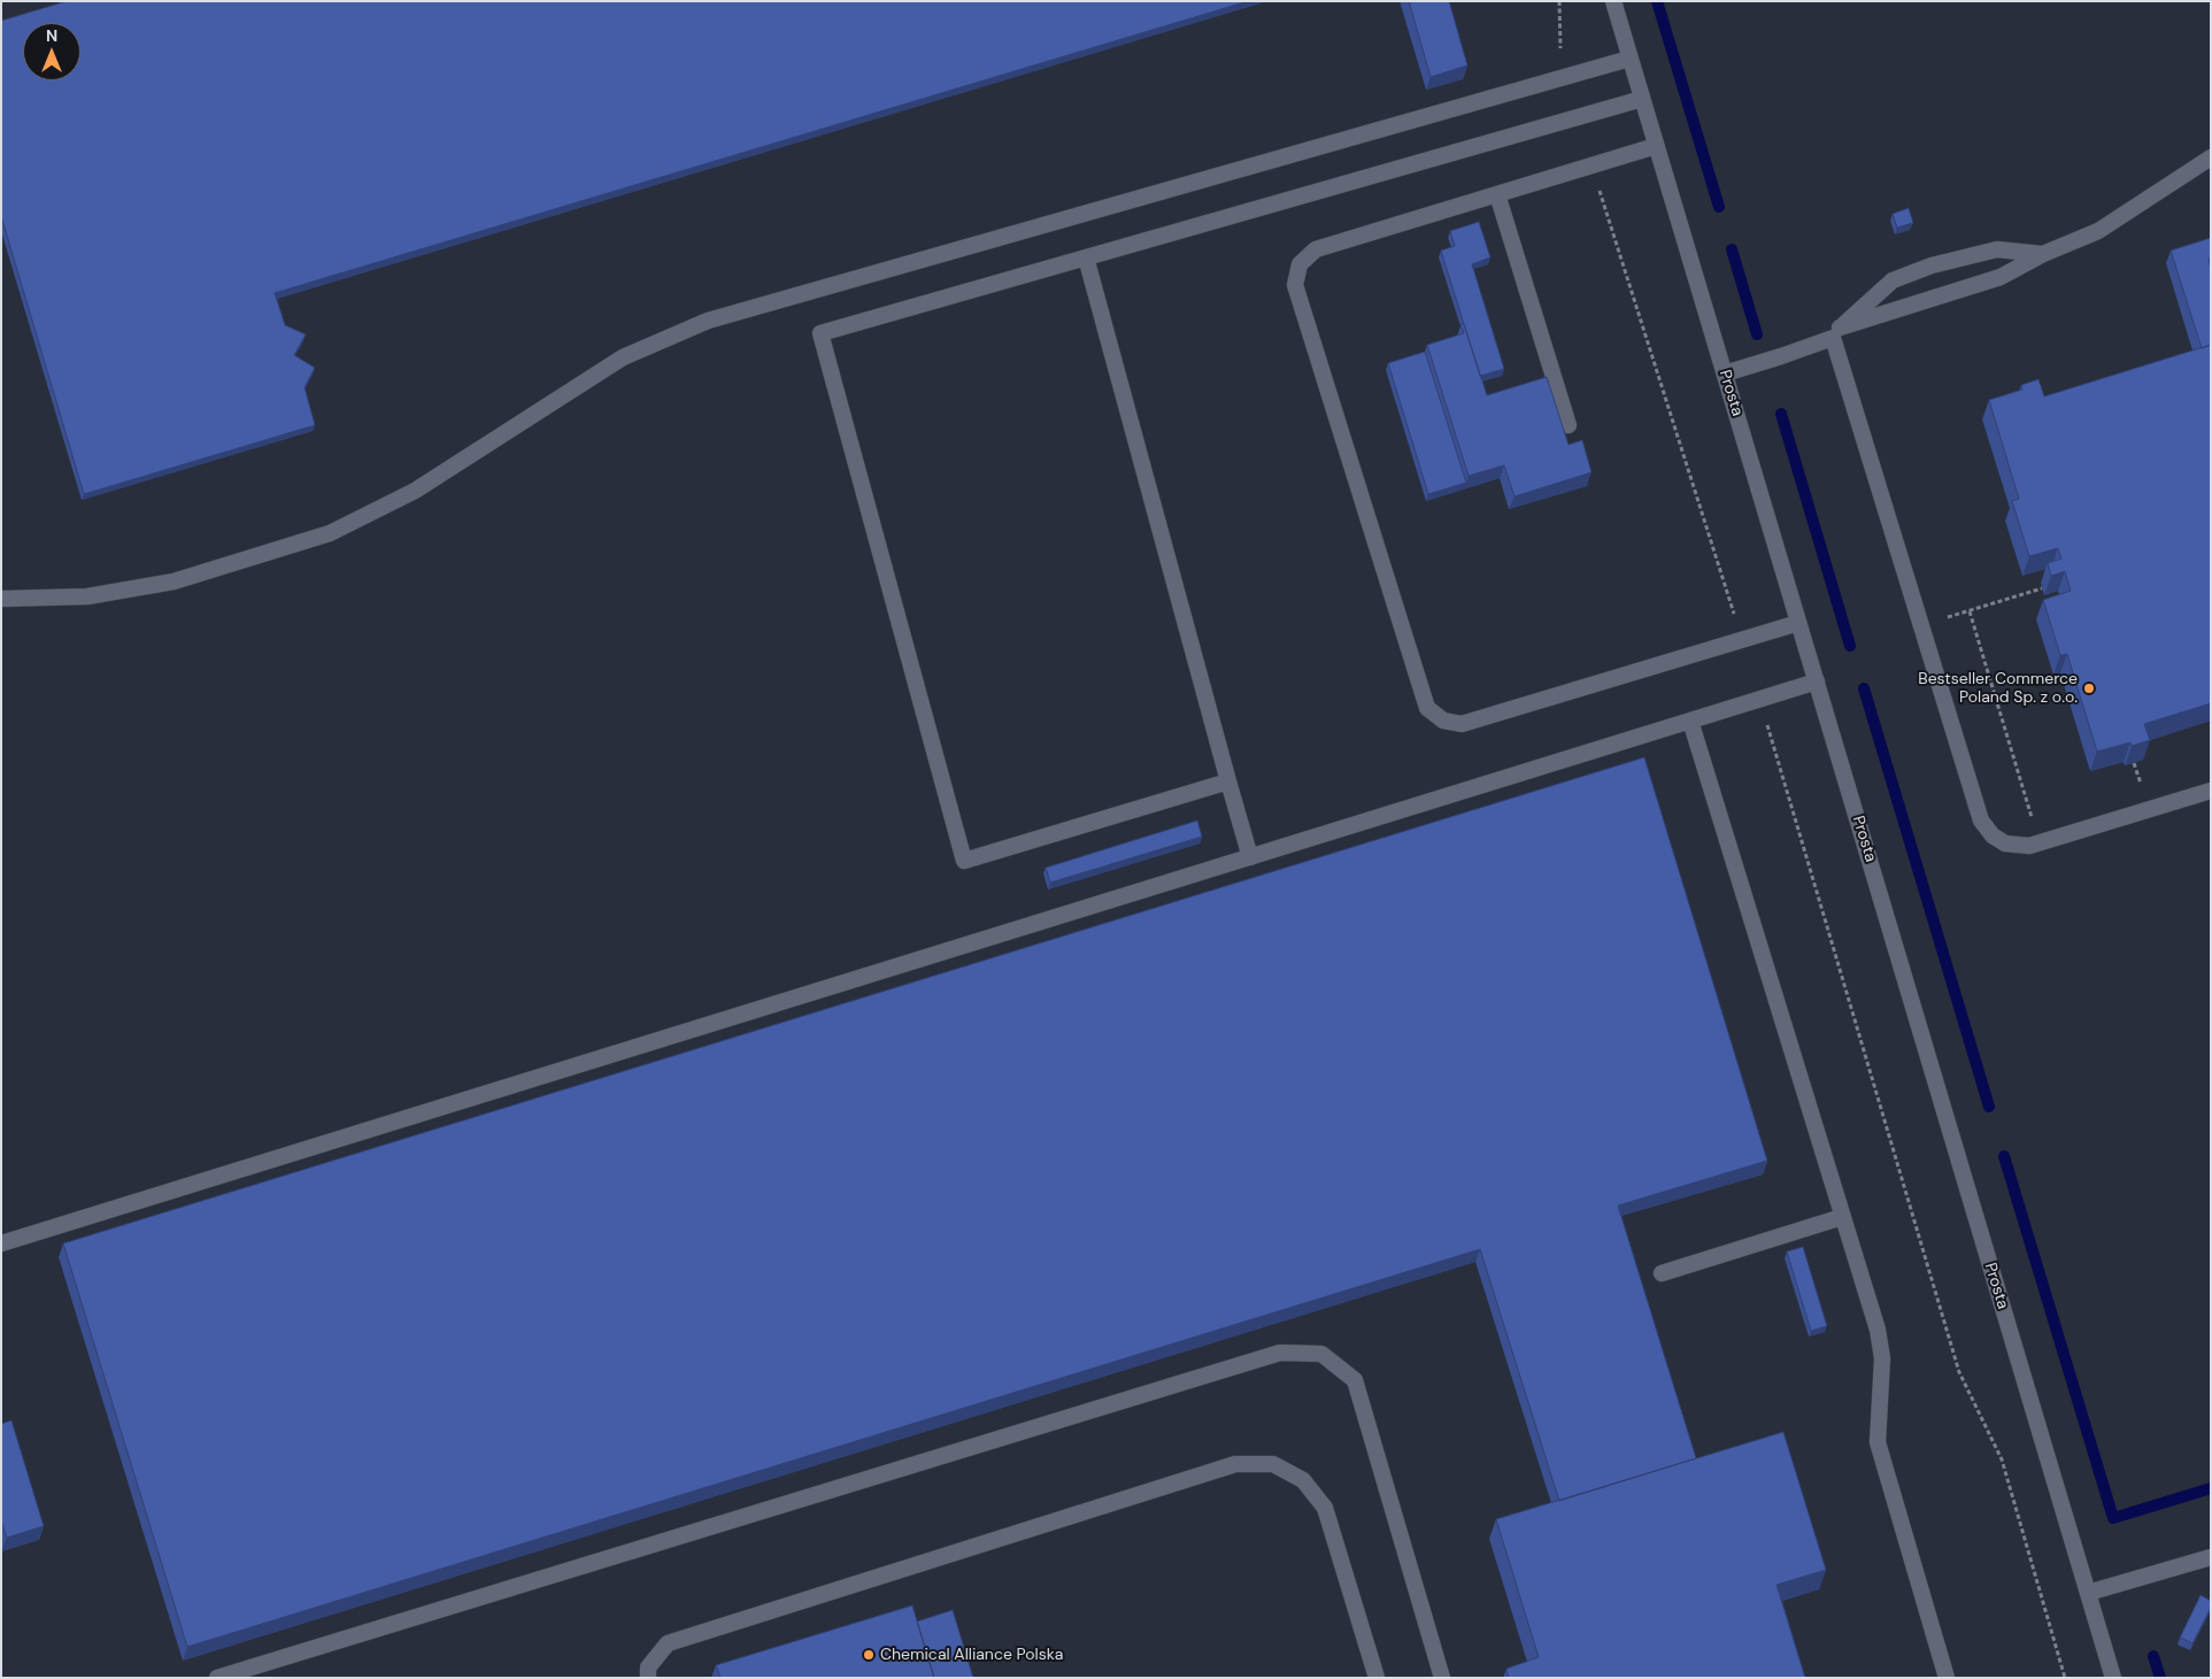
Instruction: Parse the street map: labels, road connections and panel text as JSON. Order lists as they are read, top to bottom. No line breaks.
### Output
{"streets":{"street":["Prosta"]},"places":["Bestseller Commerce Poland Sp. z o.o.","Chemical Alliance Polska"],"north":"top"}
